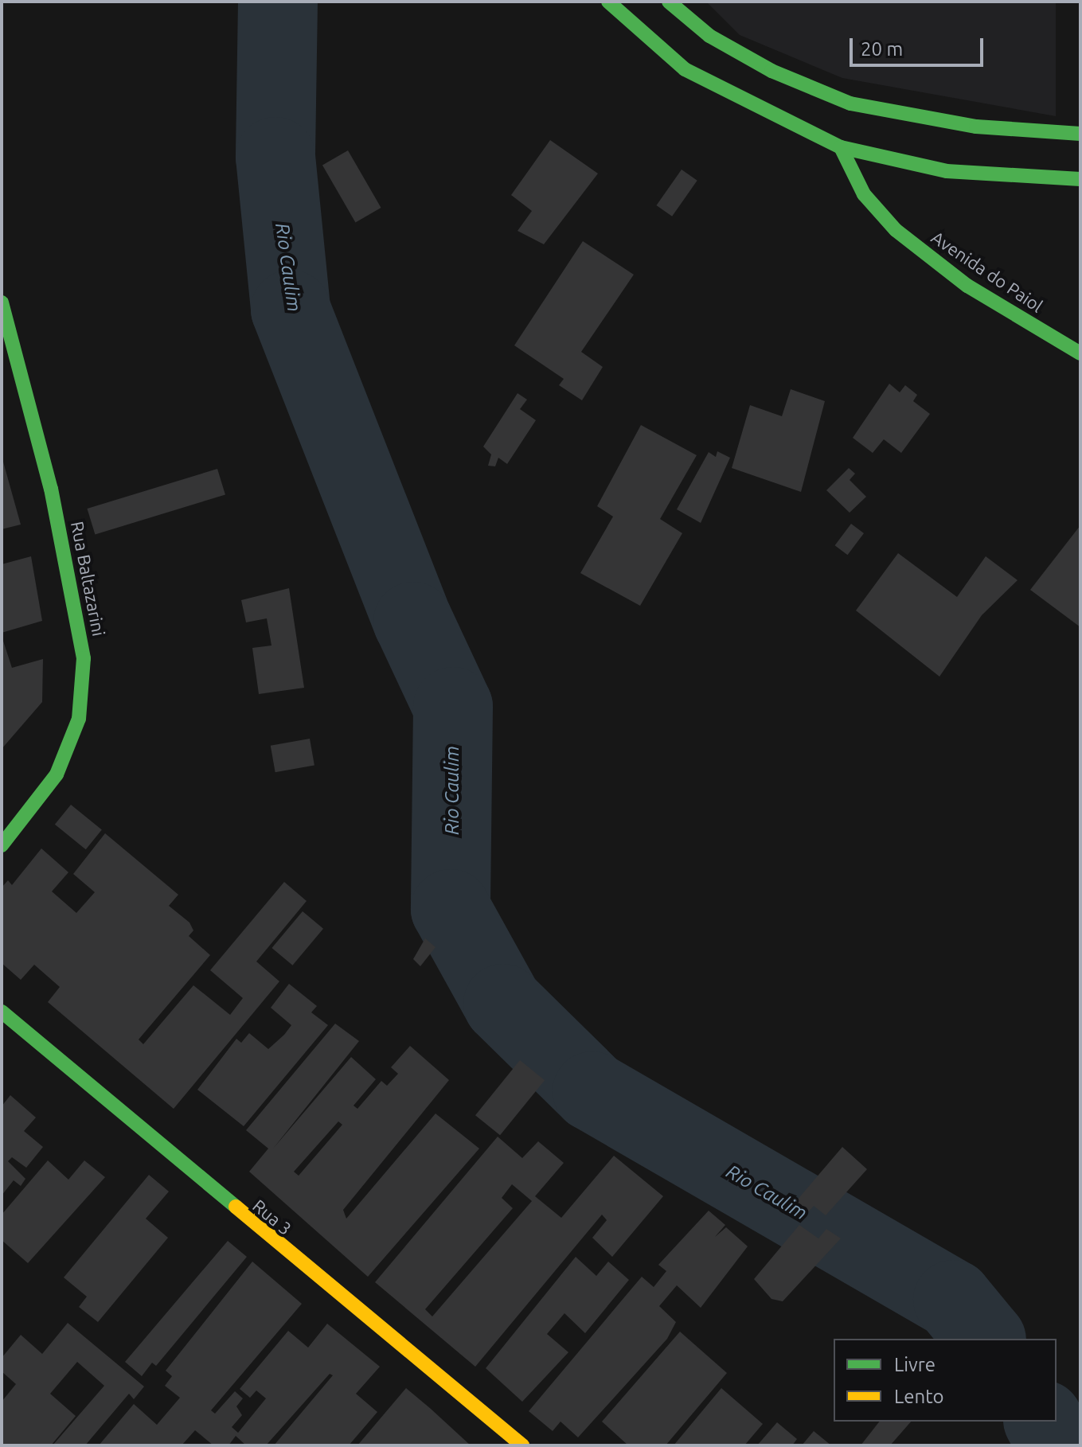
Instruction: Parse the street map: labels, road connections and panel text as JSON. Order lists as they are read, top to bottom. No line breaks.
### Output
{"streets":{"street":["Avenida do Paiol","Rua Baltazarini","Rua 3"]},"water":["Rio Caulim"],"legend":["Livre","Lento"],"scale_bar":"20 m"}
